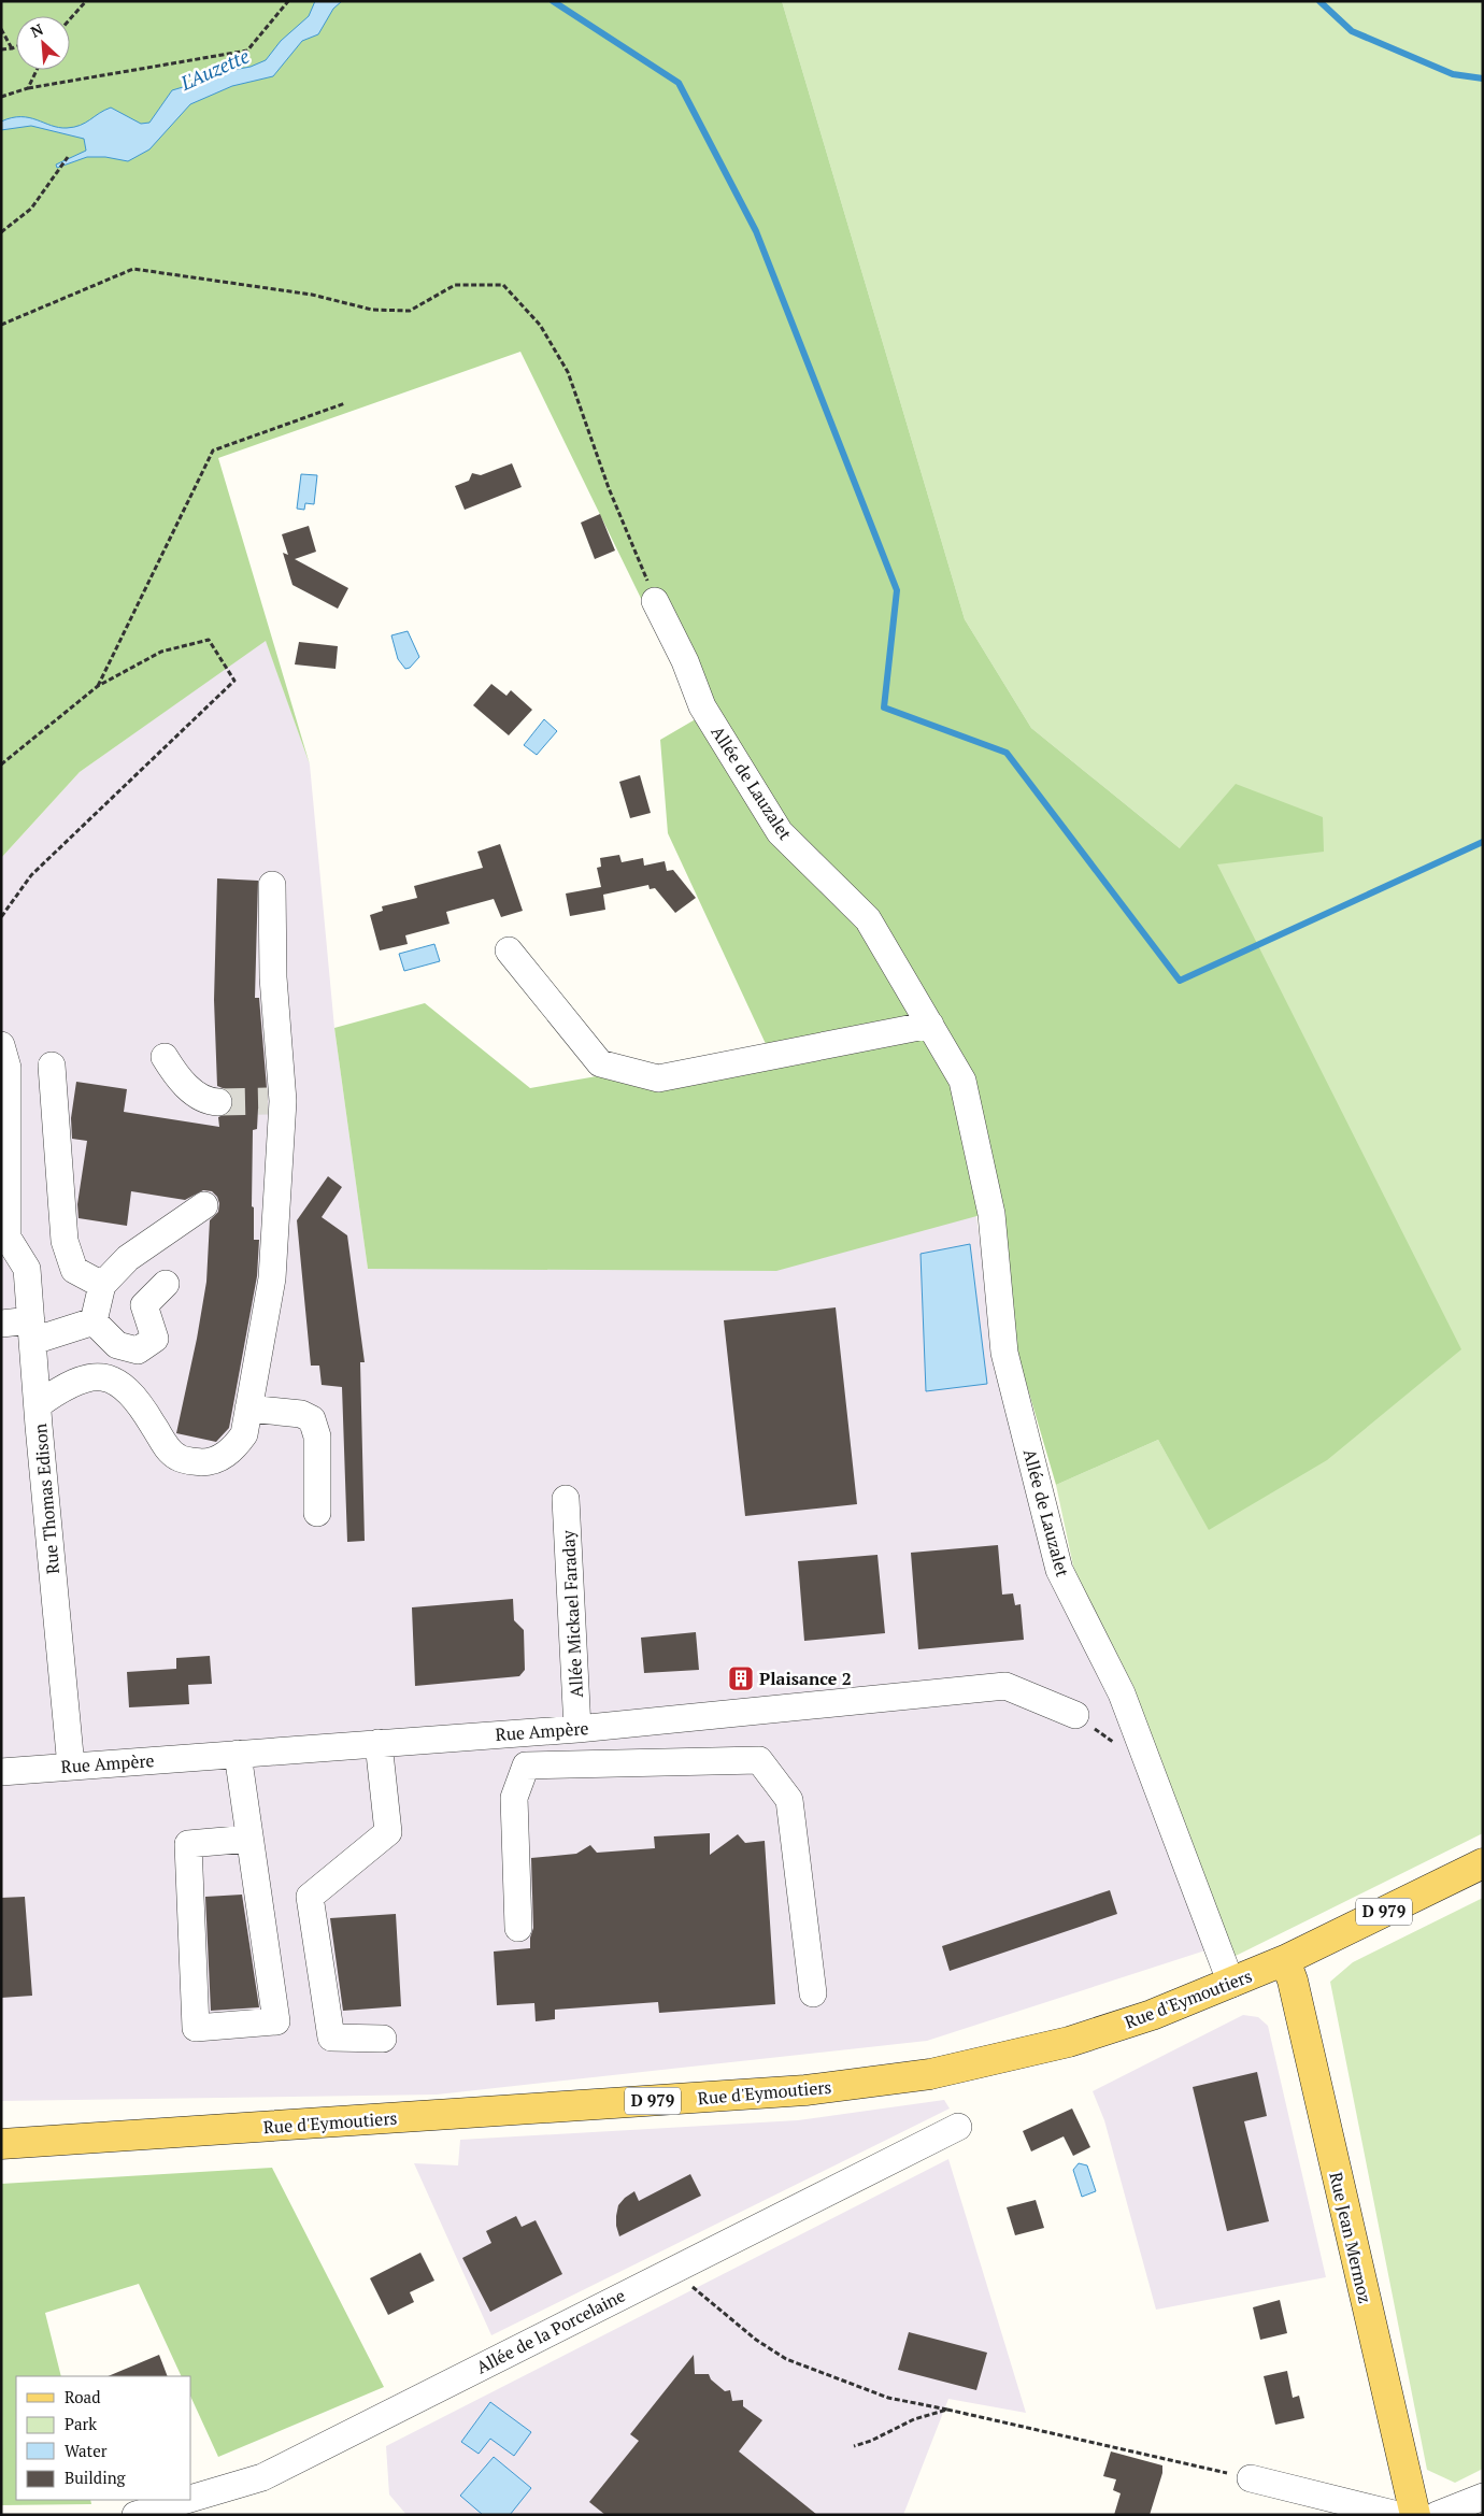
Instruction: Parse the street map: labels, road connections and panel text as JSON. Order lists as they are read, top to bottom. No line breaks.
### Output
{"streets":{"main road":["D 979","Rue d'Eymoutiers","Rue Jean Mermoz"],"street":["Allée de Lauzalet","Rue Thomas Edison","Allée Mickael Faraday","Rue Ampère","Allée de la Porcelaine"]},"crossings":[["Allée de Lauzalet","Rue d'Eymoutiers"],["Rue Thomas Edison","Rue Ampère"],["Allée Mickael Faraday","Rue Ampère"],["D 979","Rue d'Eymoutiers"],["D 979","Rue Jean Mermoz"],["Rue d'Eymoutiers","Rue Jean Mermoz"]],"water":["L'Auzette"],"places":{"building":["Plaisance 2"]},"legend":["Road","Park","Water","Building"],"north":"top left"}
